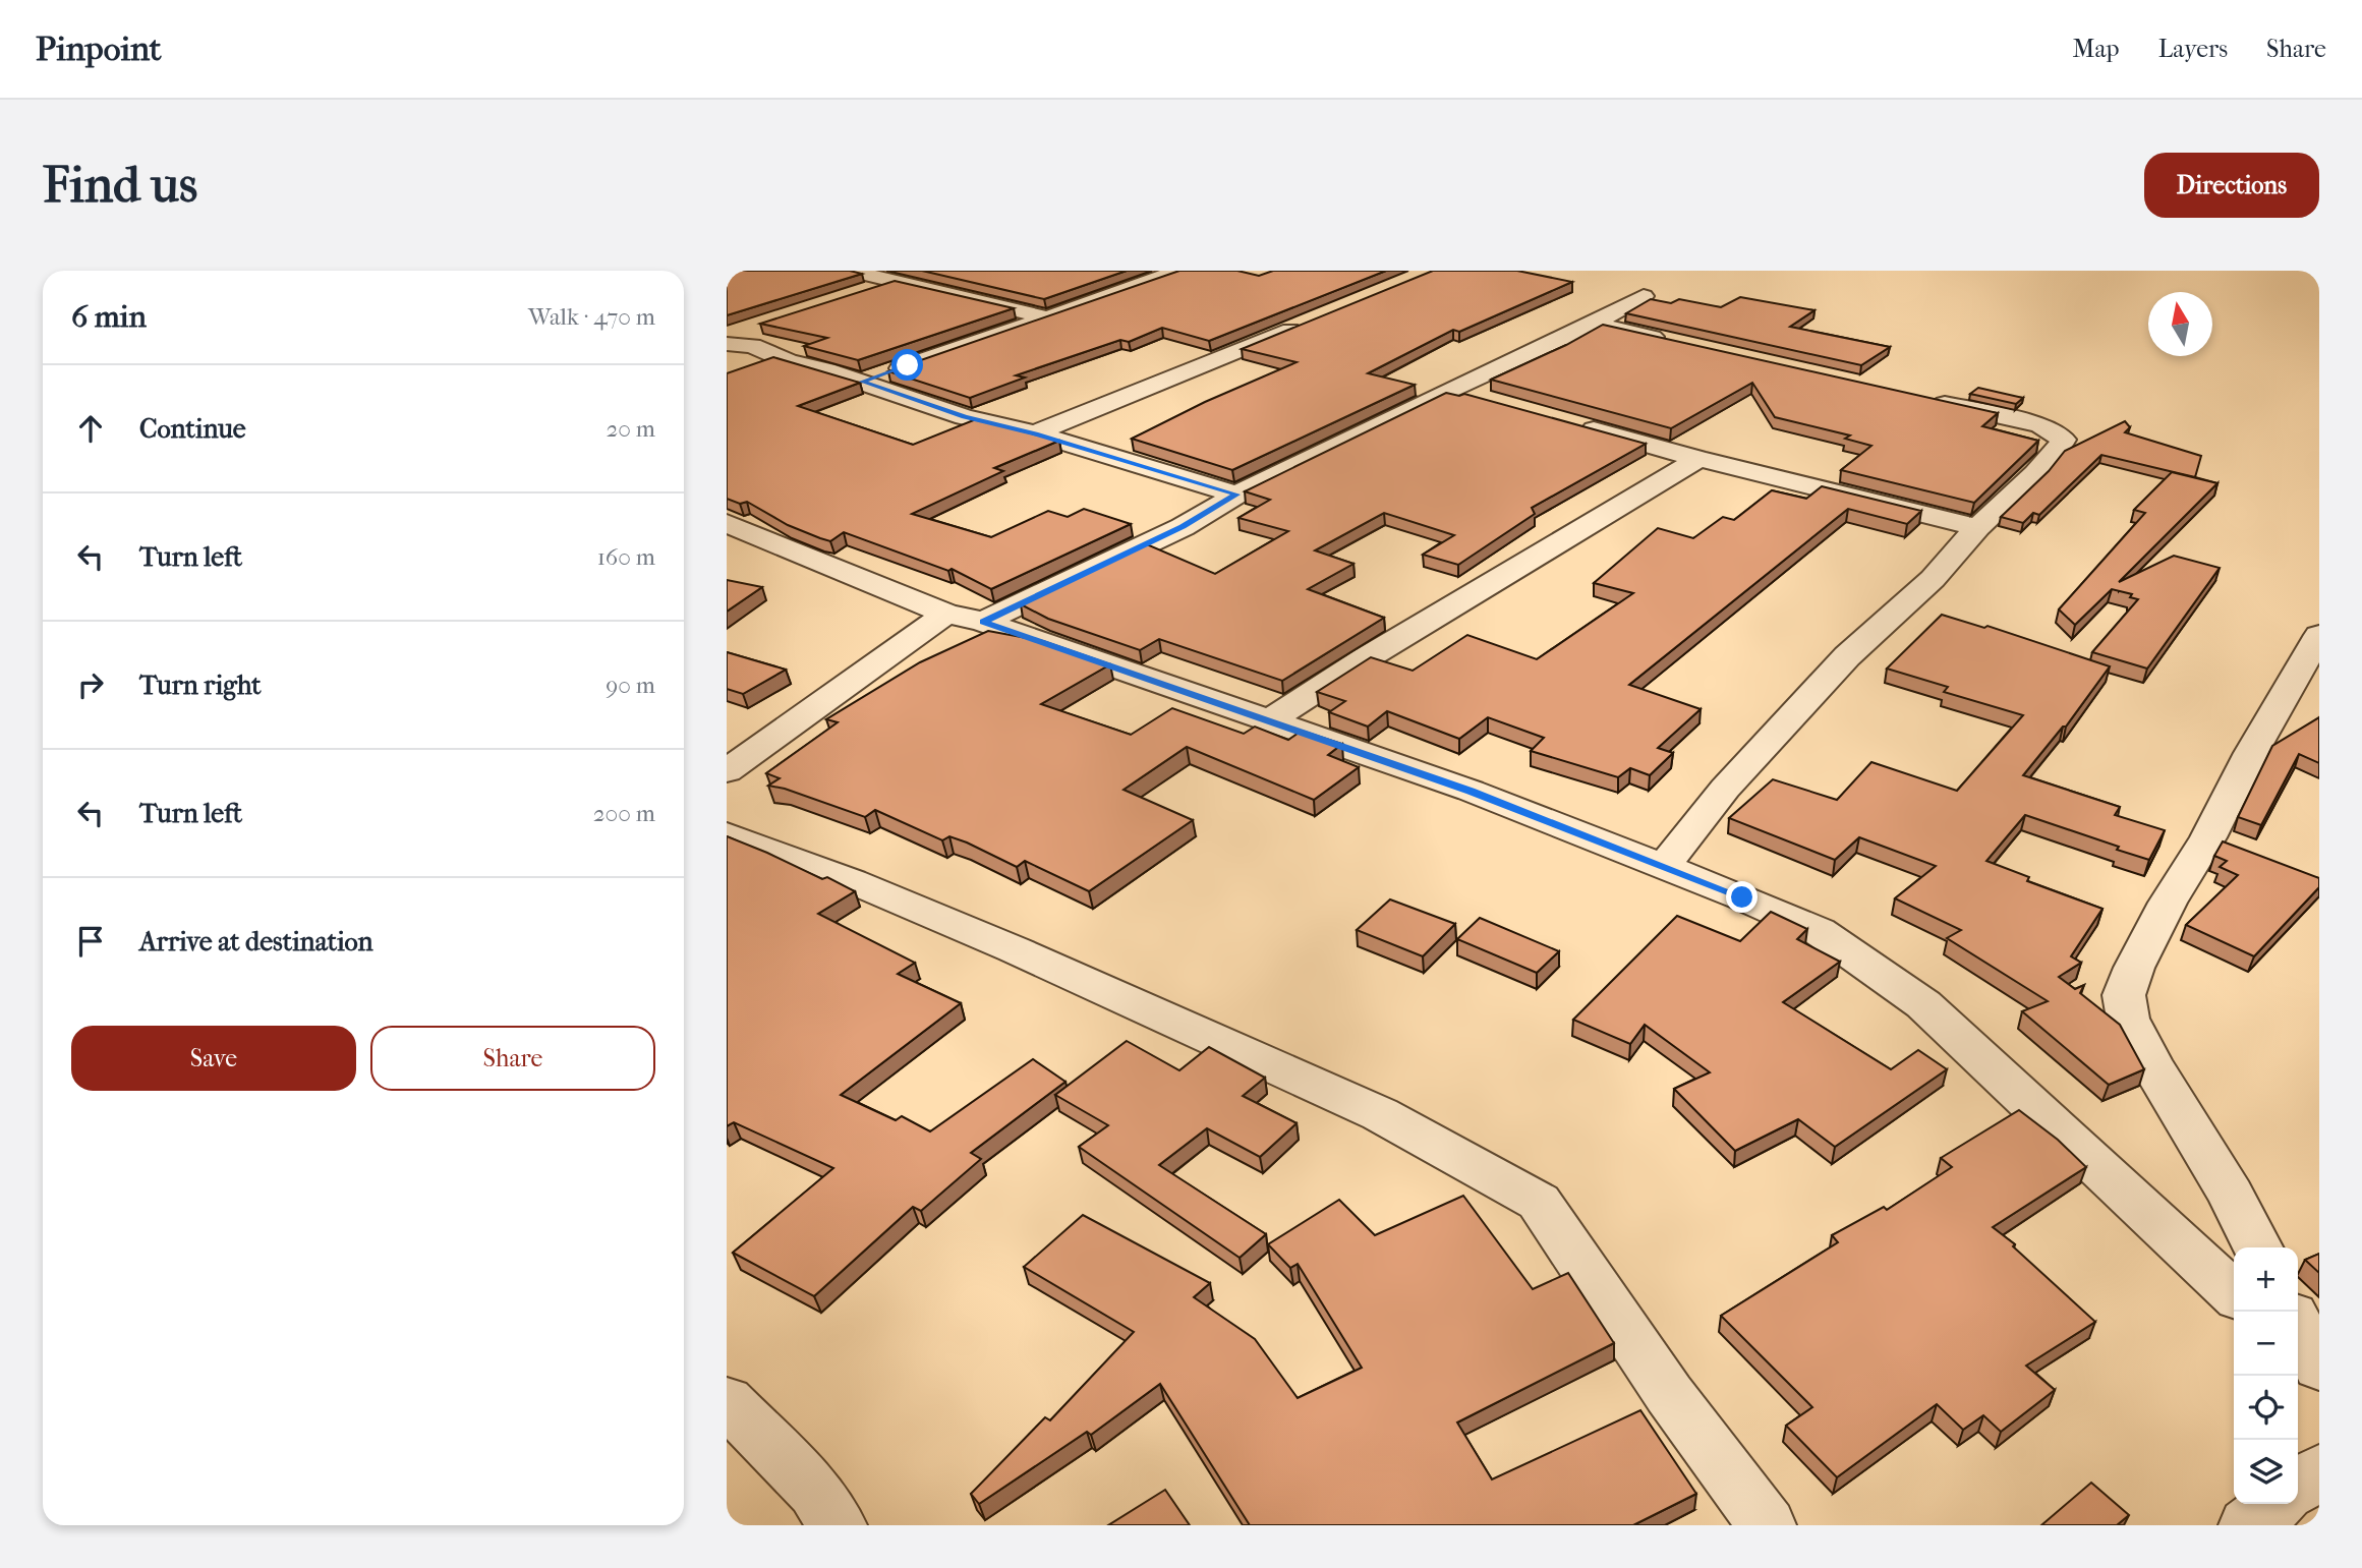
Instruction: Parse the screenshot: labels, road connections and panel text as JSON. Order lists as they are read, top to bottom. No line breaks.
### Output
{"north":"top","page":{"header":"Pinpoint","nav":["Map","Layers","Share"],"buttons":["Directions",["Save","Share"]],"title":"Find us","heading":["6 min","Walk · 470 m"],"list":[["Continue","20 m"],["Turn left","160 m"],["Turn right","90 m"],["Turn left","200 m"],"Arrive at destination"],"map_buttons":["+","−"]}}
